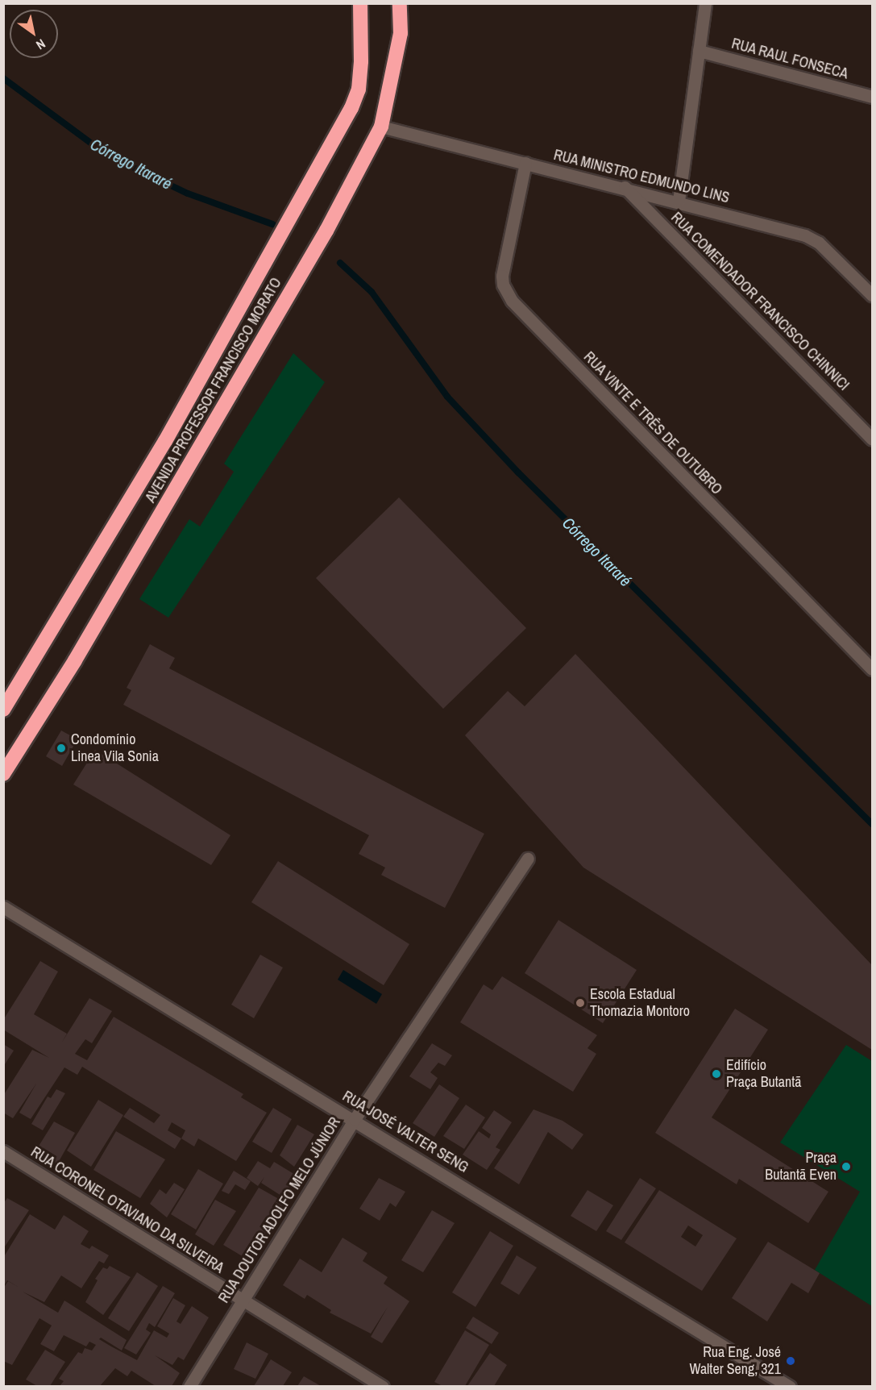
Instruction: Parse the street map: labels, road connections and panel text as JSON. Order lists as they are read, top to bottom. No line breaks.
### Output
{"streets":{"highway":["AVENIDA PROFESSOR FRANCISCO MORATO"],"street":["RUA RAUL FONSECA","RUA MINISTRO EDMUNDO LINS","RUA COMENDADOR FRANCISCO CHINNICI","RUA VINTE E TRÊS DE OUTUBRO","RUA JOSÉ VALTER SENG","RUA CORONEL OTAVIANO DA SILVEIRA","RUA DOUTOR ADOLFO MELO JÚNIOR"]},"crossings":[["RUA MINISTRO EDMUNDO LINS","RUA COMENDADOR FRANCISCO CHINNICI"],["RUA MINISTRO EDMUNDO LINS","AVENIDA PROFESSOR FRANCISCO MORATO"],["RUA MINISTRO EDMUNDO LINS","RUA VINTE E TRÊS DE OUTUBRO"],["RUA JOSÉ VALTER SENG","RUA DOUTOR ADOLFO MELO JÚNIOR"],["RUA CORONEL OTAVIANO DA SILVEIRA","RUA DOUTOR ADOLFO MELO JÚNIOR"]],"water":["Córrego Itararé"],"places":["Condomínio Linea Vila Sonia","Escola Estadual Thomazia Montoro","Edifício Praça Butantã","Praça Butantã Even","Rua Eng. José Walter Seng, 321"],"north":"bottom right"}
